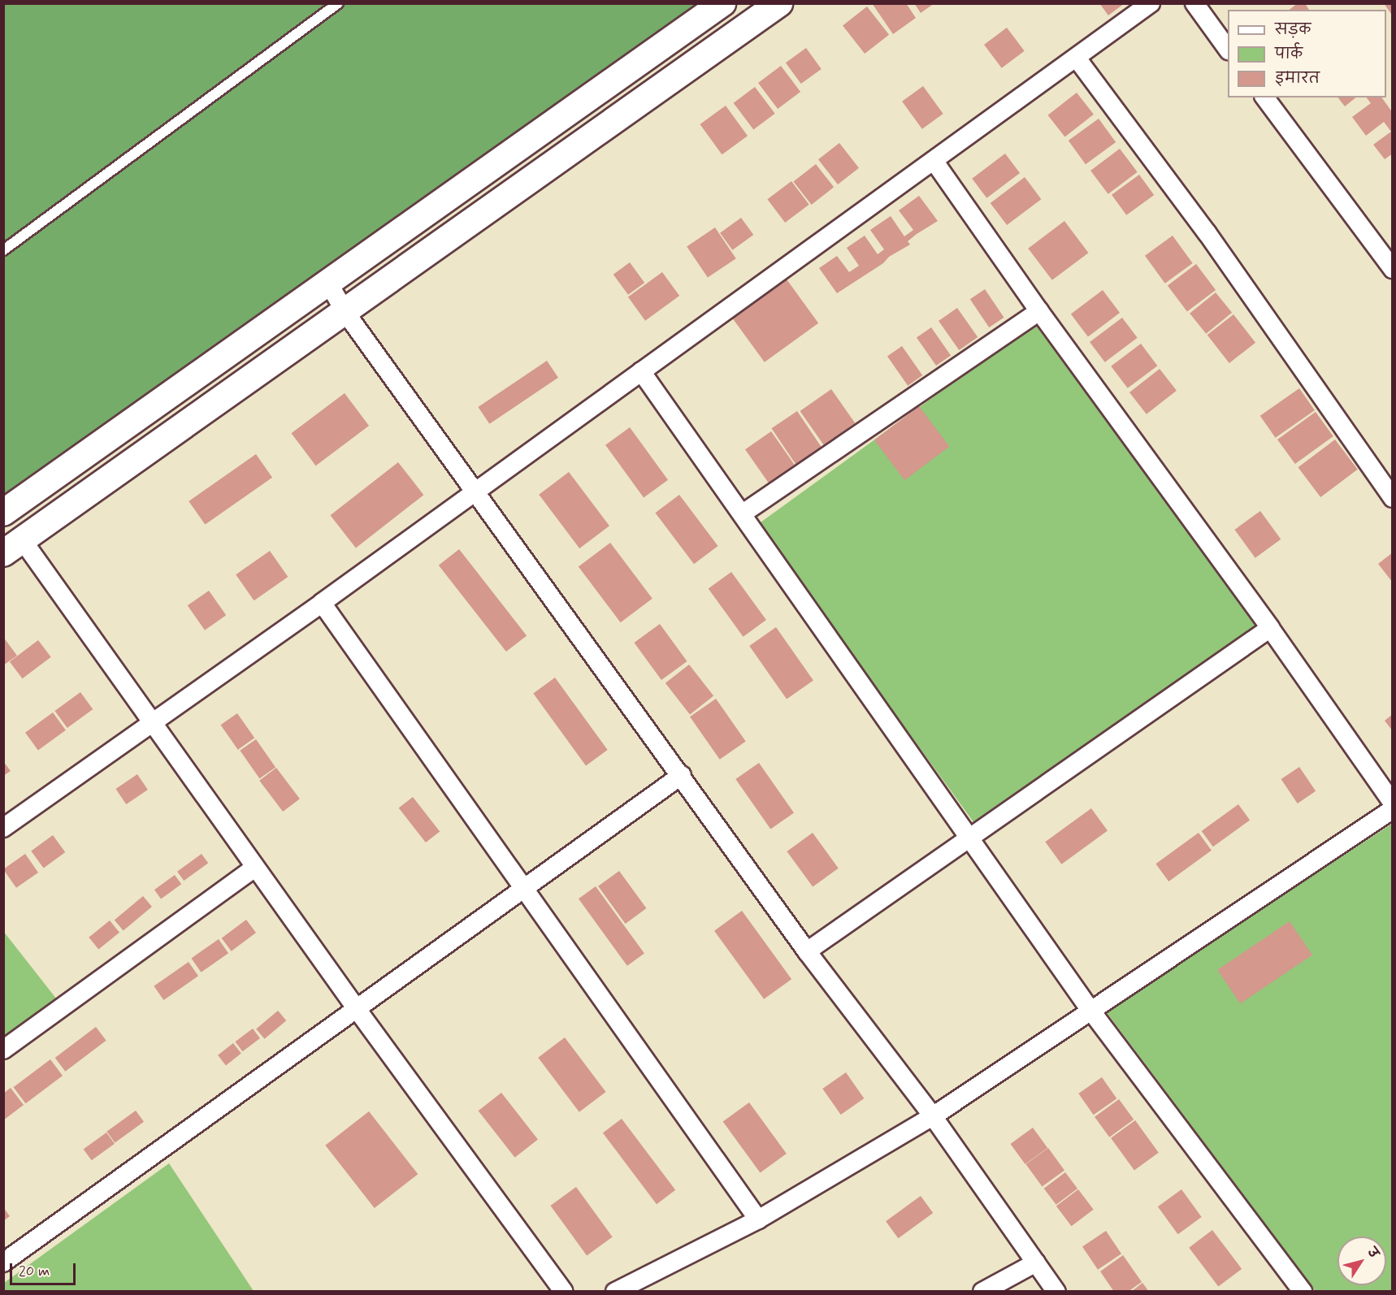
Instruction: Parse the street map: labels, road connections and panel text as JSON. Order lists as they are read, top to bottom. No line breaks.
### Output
{"legend":["सड़क","पार्क","इमारत"],"scale_bar":"20 m","north":"top right"}
